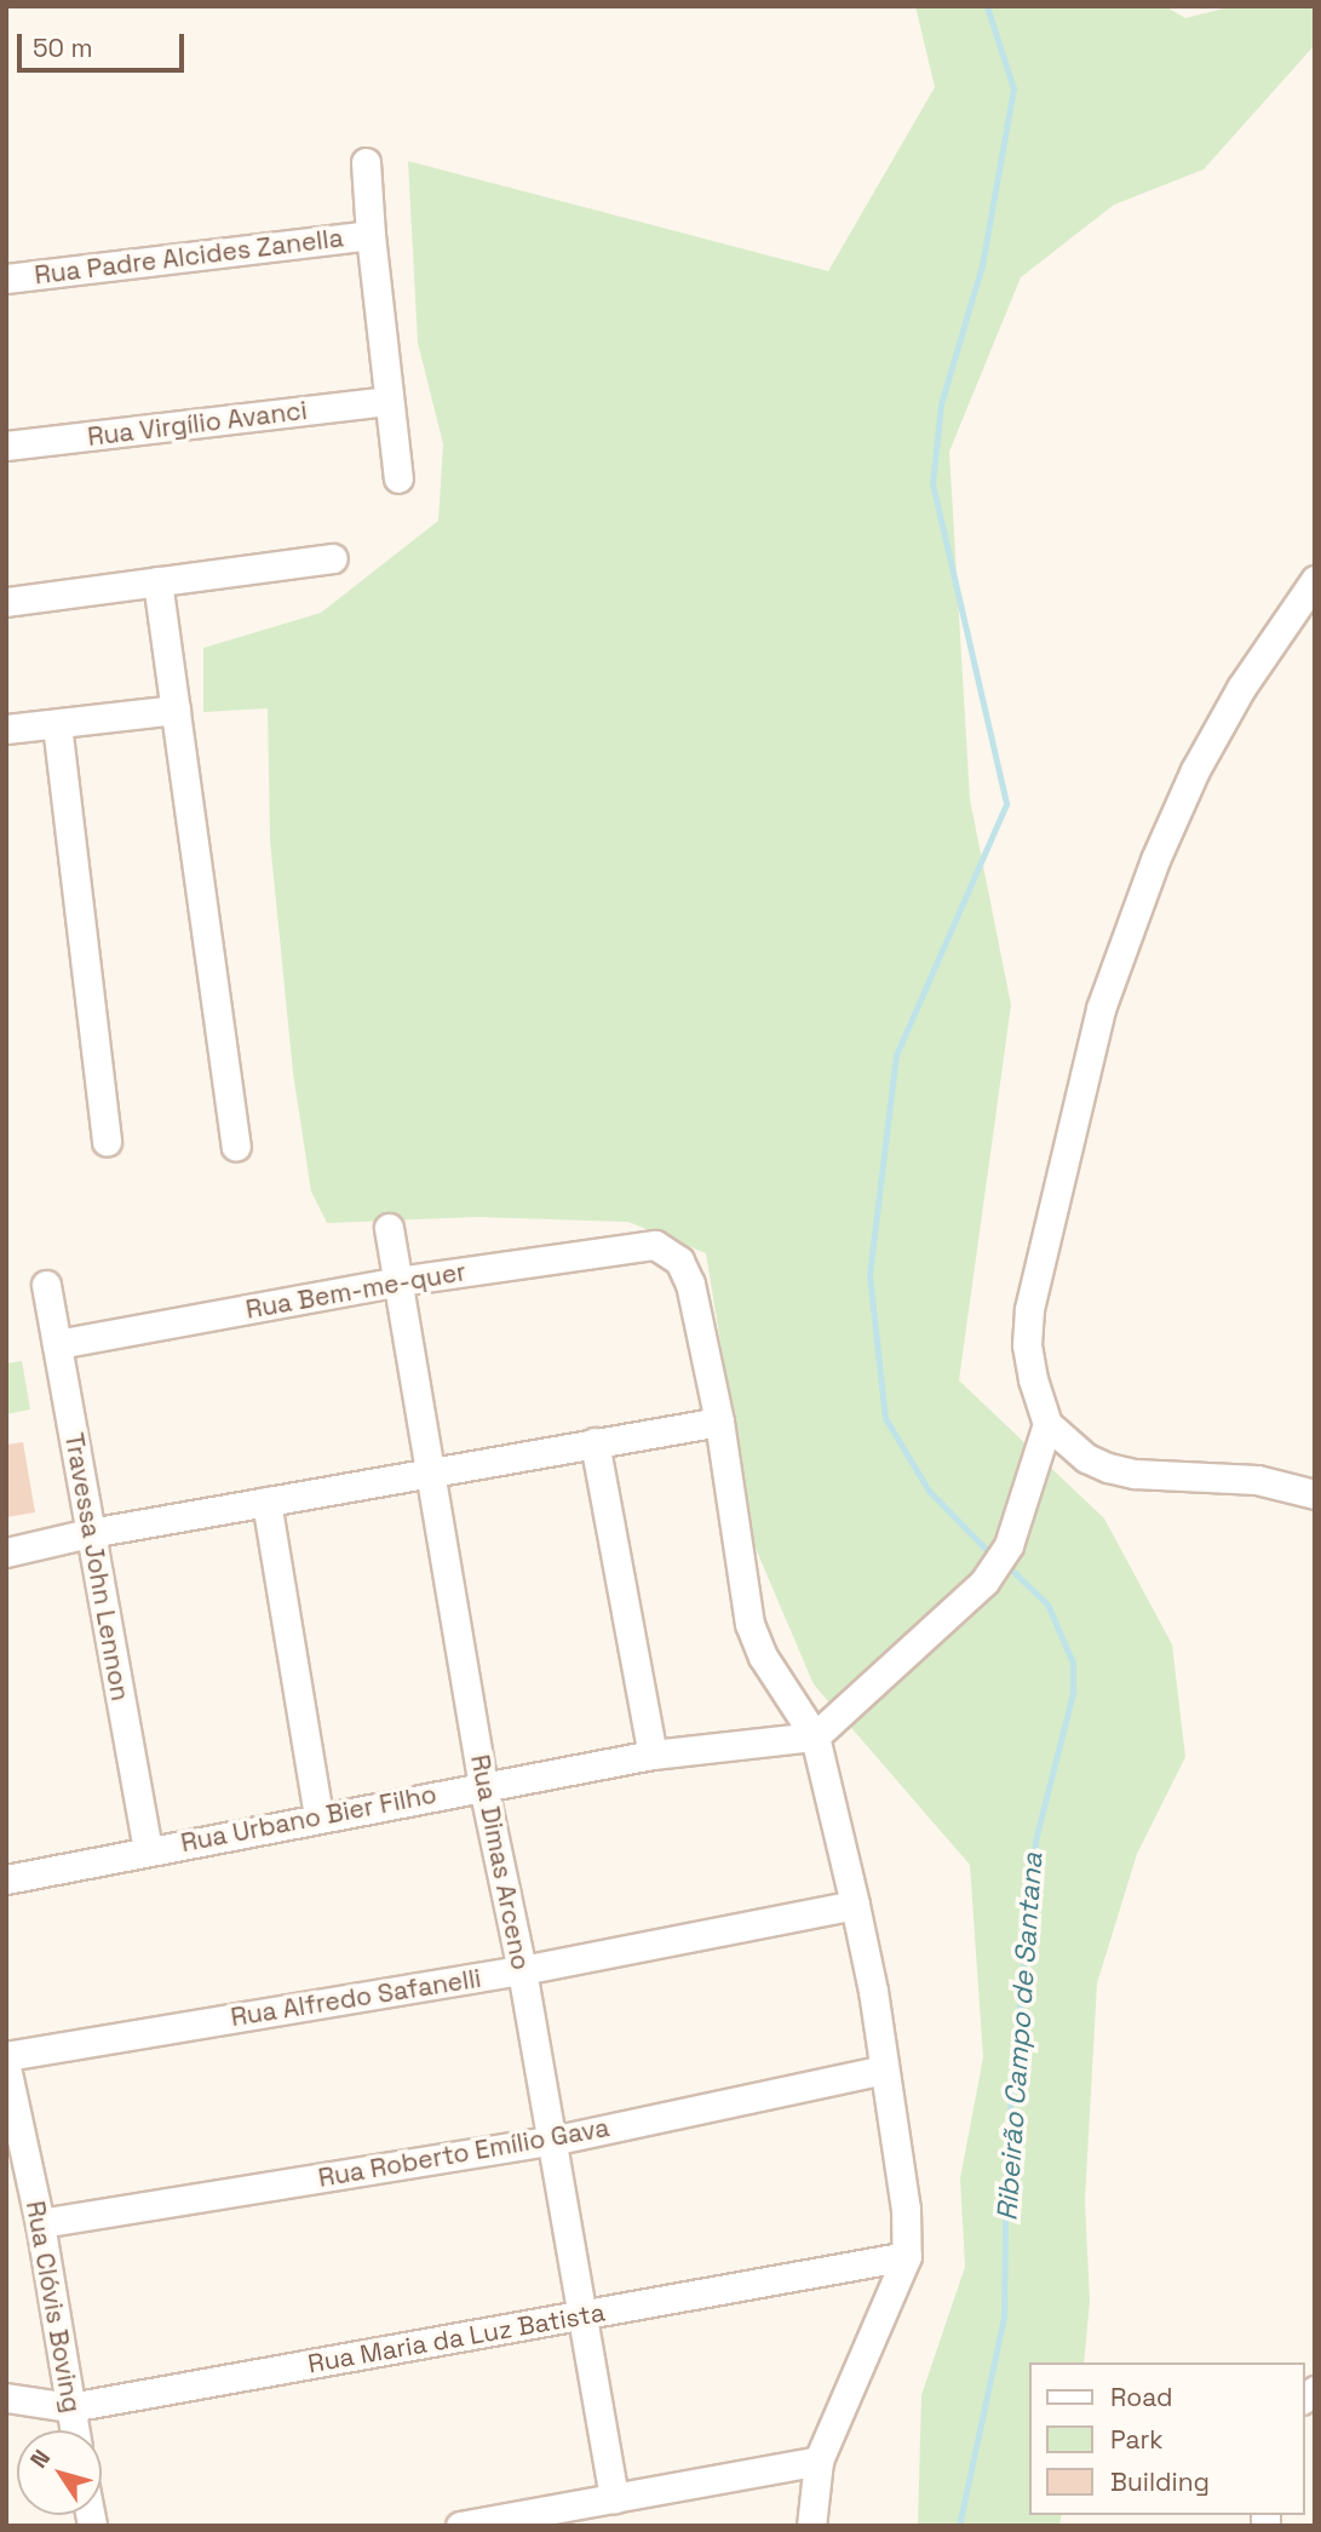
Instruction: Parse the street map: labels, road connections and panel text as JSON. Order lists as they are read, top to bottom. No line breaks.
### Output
{"streets":{"street":["Rua Padre Alcides Zanella","Rua Virgílio Avanci","Rua Bem-me-quer","Travessa John Lennon","Rua Urbano Bier Filho","Rua Dimas Arceno","Rua Alfredo Safanelli","Rua Roberto Emílio Gava","Rua Clóvis Boving","Rua Maria da Luz Batista"]},"crossings":[["Rua Bem-me-quer","Travessa John Lennon"],["Rua Bem-me-quer","Rua Dimas Arceno"],["Travessa John Lennon","Rua Urbano Bier Filho"],["Rua Urbano Bier Filho","Rua Dimas Arceno"],["Rua Dimas Arceno","Rua Alfredo Safanelli"],["Rua Dimas Arceno","Rua Roberto Emílio Gava"],["Rua Dimas Arceno","Rua Maria da Luz Batista"],["Rua Roberto Emílio Gava","Rua Clóvis Boving"],["Rua Clóvis Boving","Rua Maria da Luz Batista"]],"water":["Ribeirão Campo de Santana"],"legend":["Road","Park","Building"],"scale_bar":"50 m","north":"top left"}
